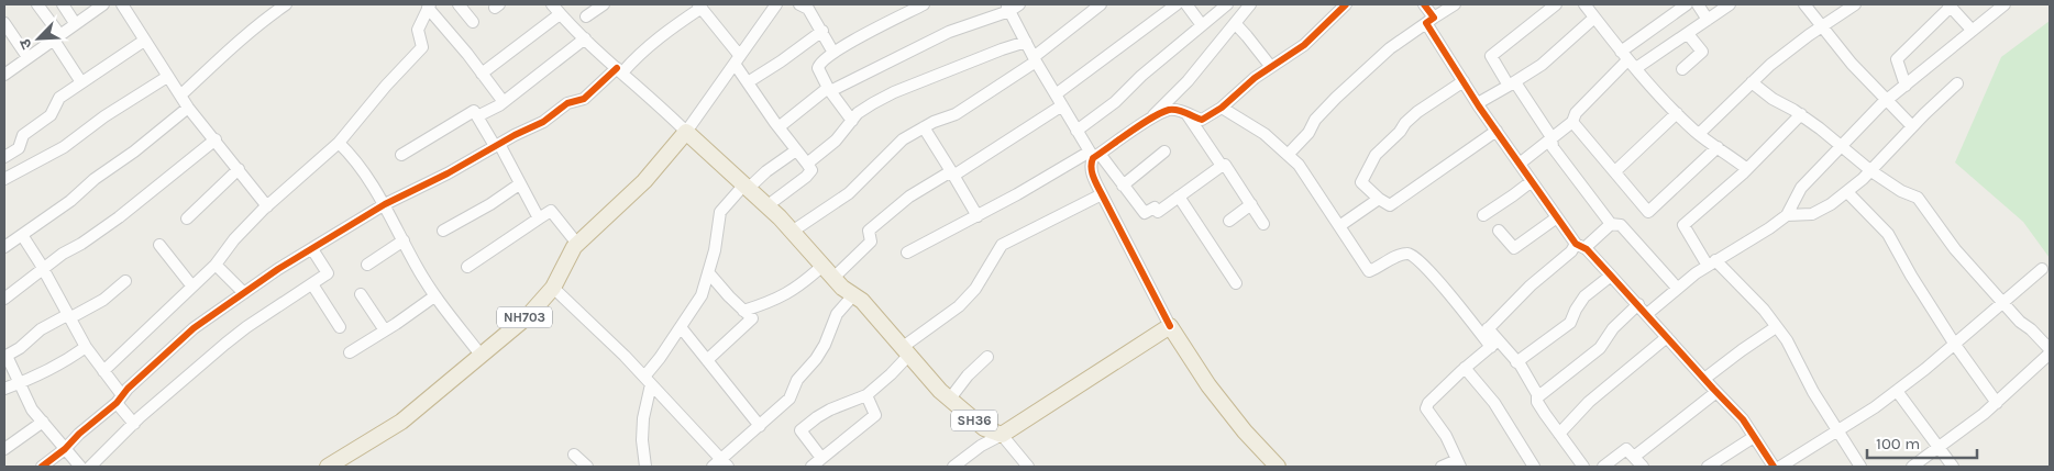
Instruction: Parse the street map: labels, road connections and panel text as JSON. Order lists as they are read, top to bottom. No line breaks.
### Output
{"streets":{"highway":["NH703","SH36"]},"crossings":[["NH703","SH36"]],"scale_bar":"100 m","north":"bottom left"}
